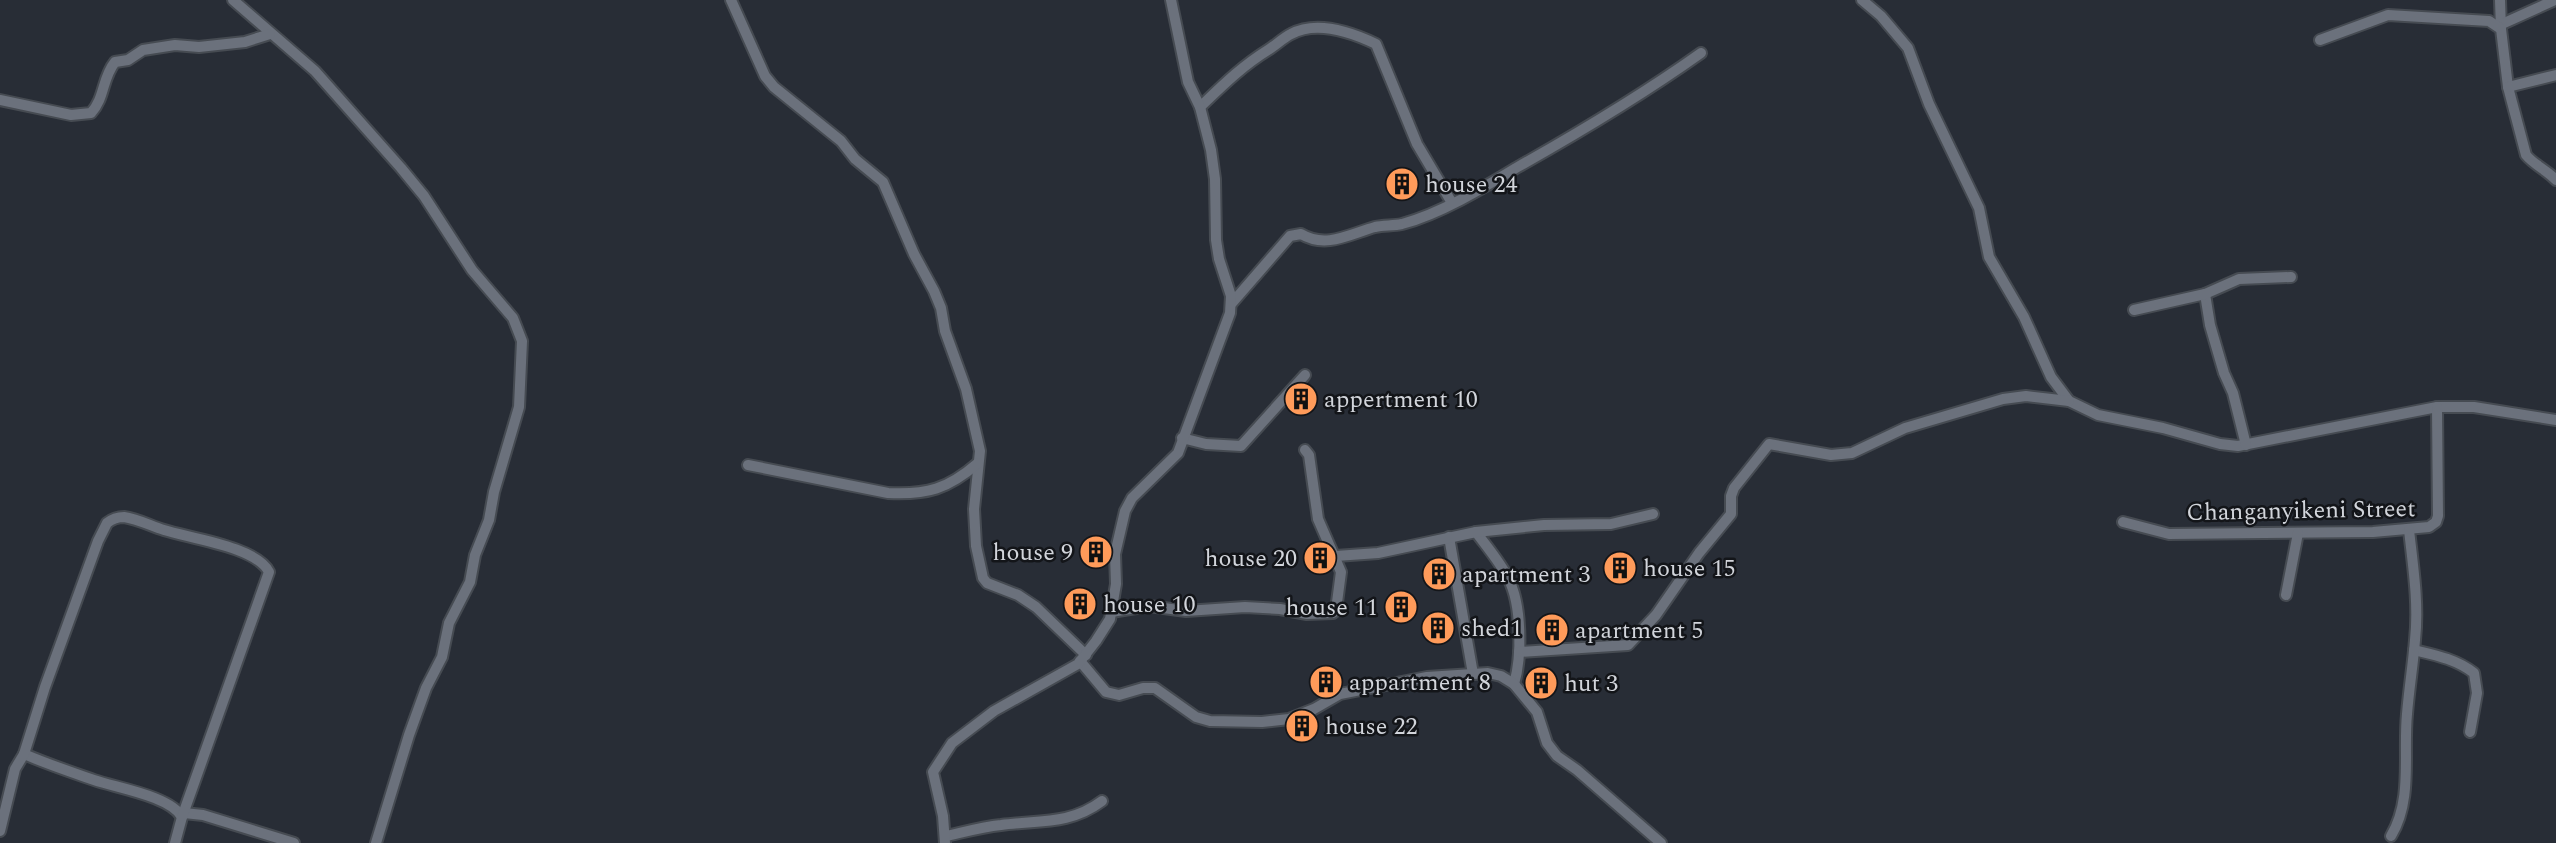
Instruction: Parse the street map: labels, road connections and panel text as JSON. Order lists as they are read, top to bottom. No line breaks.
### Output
{"streets":{"street":["Changanyikeni Street"]},"places":{"building":["house 24","appertment 10","house 9","house 20","house 15","apartment 3","house 10","house 11","shed1","apartment 5","appartment 8","hut 3","house 22"]}}
